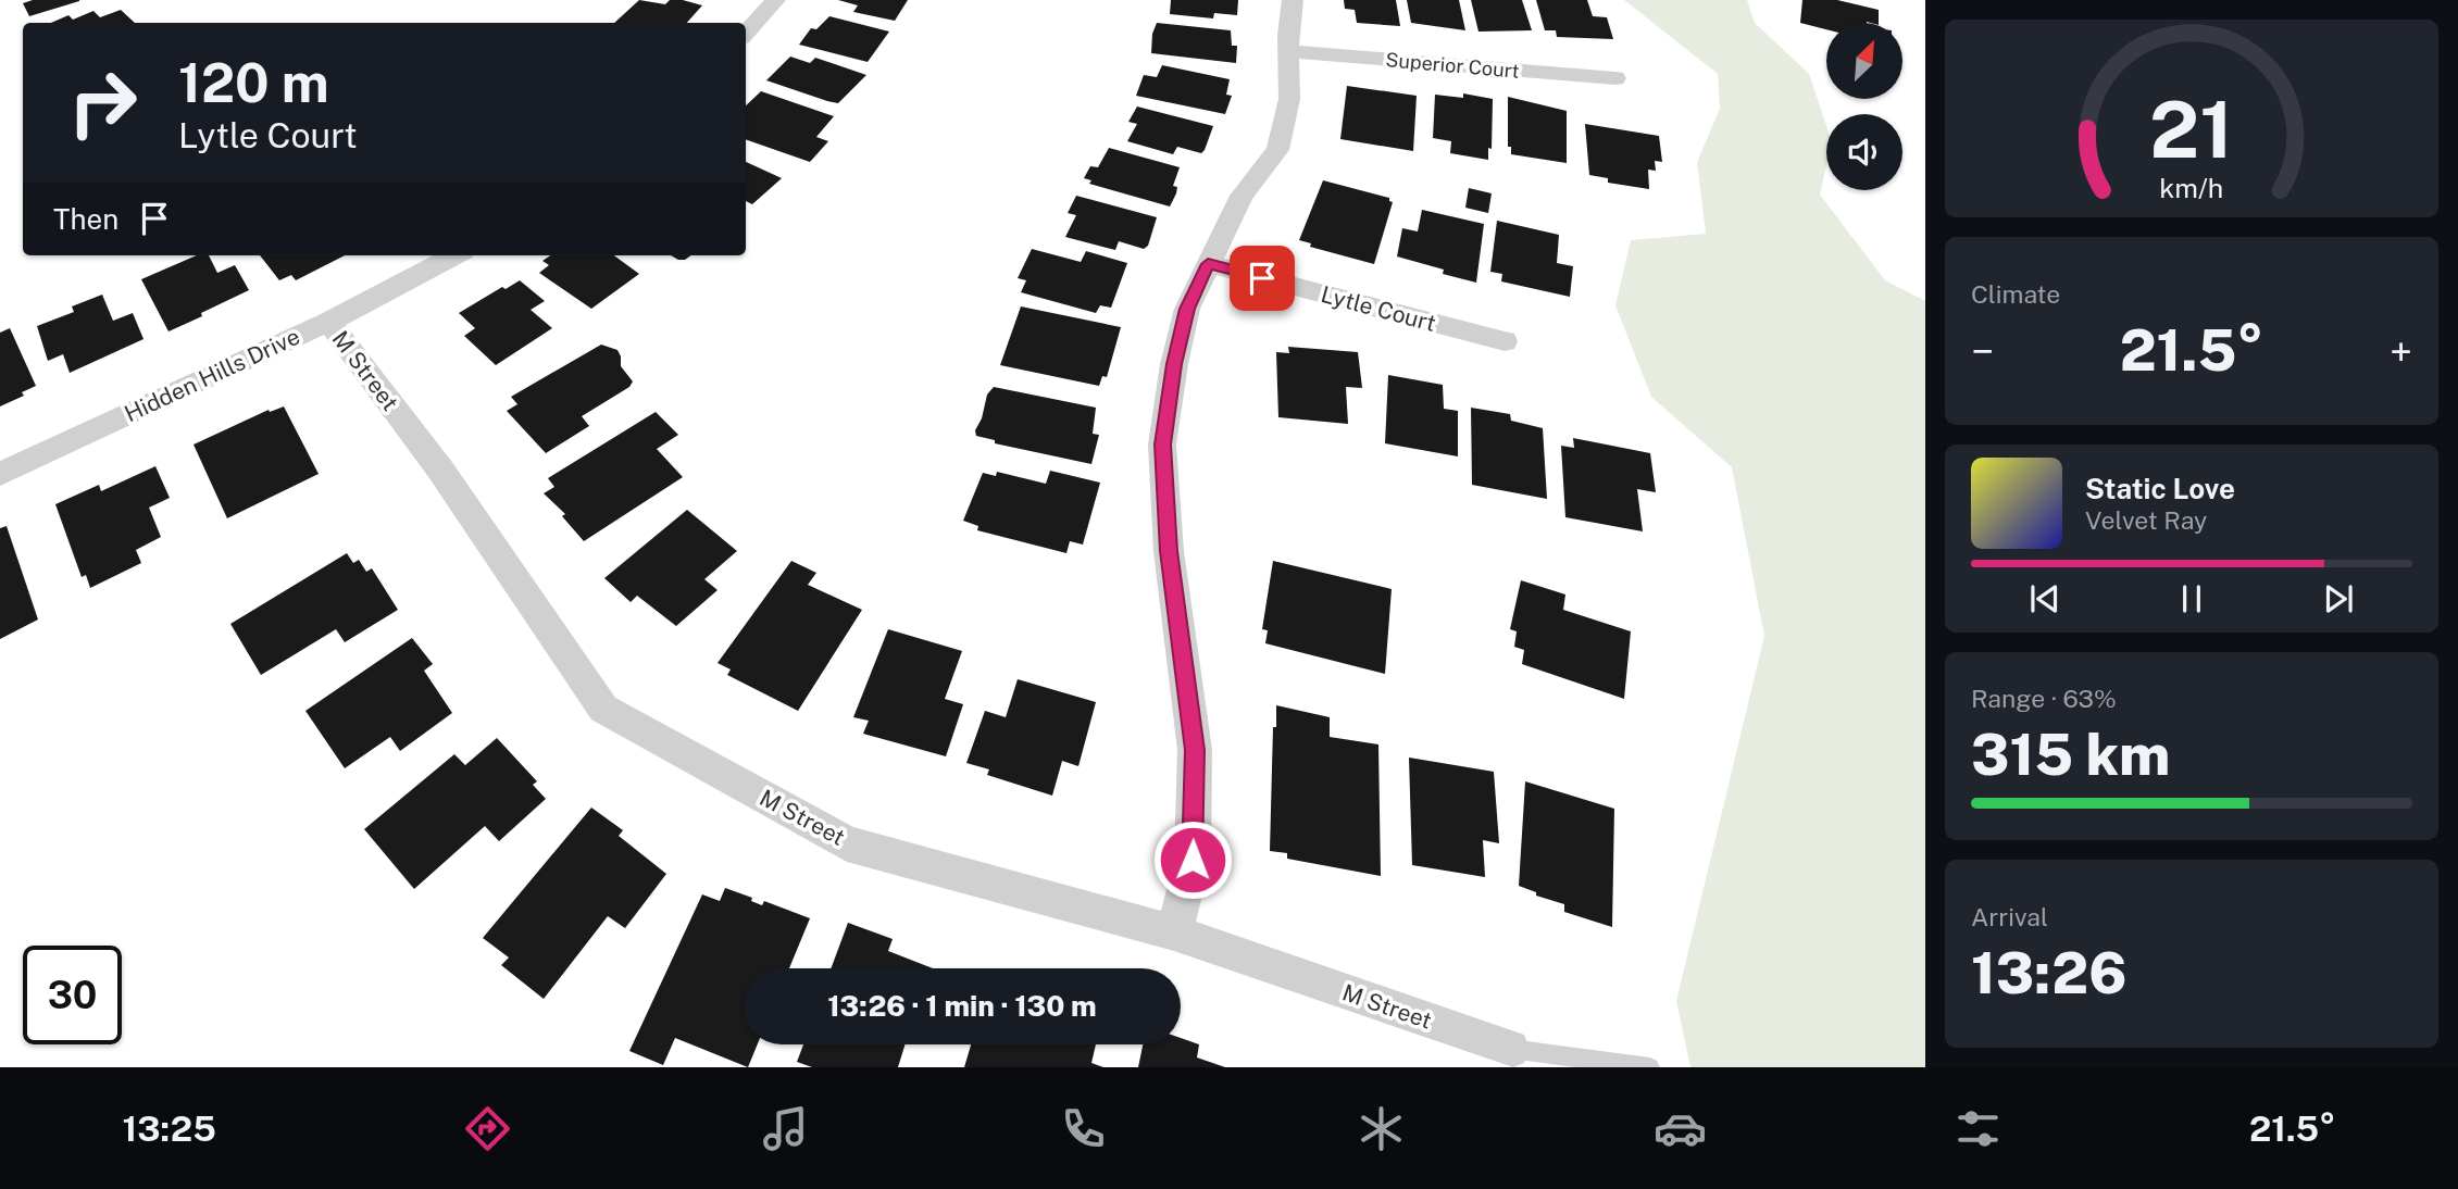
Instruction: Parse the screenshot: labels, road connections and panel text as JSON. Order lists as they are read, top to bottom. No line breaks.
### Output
{"streets":{"street":["Superior Court","Lytle Court","M Street","Hidden Hills Drive"]},"crossings":[["M Street","Hidden Hills Drive"]],"north":"top right","page":{"turn":["120 m","Lytle Court"],"then":"Then","tile":["Climate",["Range · 63%","315 km"],["Arrival","13:26"]],"heat":["−","21.5°","+"],"song":["Static Love","Velvet Ray"],"limit":"30","trip":"13:26 · 1 min · 130 m","tabs":["13:25","21.5°"],"gauge":["21","km/h"]}}
